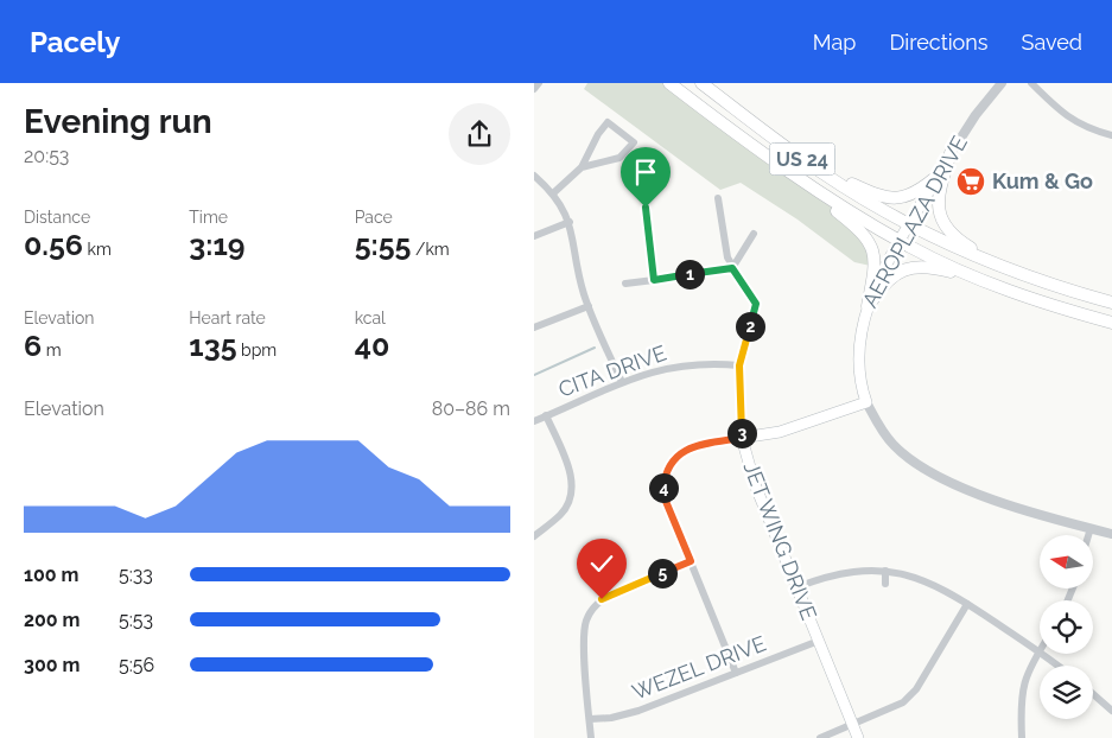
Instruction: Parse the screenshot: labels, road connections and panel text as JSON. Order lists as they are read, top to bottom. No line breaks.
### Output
{"streets":{"highway":["US 24"],"main road":["AEROPLAZA DRIVE","JET WING DRIVE"],"street":["CITA DRIVE","WEZEL DRIVE"]},"crossings":[["US 24","AEROPLAZA DRIVE"],["CITA DRIVE","JET WING DRIVE"],["JET WING DRIVE","WEZEL DRIVE"]],"places":{"supermarket":["Kum & Go"]},"north":"left","page":{"header":"Pacely","nav":["Map","Directions","Saved"],"heading":["Evening run","20:53"],"stats":[["Distance","0.56 km"],["Time","3:19"],["Pace","5:55 /km"],["Elevation","6 m"],["Heart rate","135 bpm"],["kcal","40"]],"pins":["1","2","3","4","5"],"chart":["Elevation","80–86 m"],"list":[{"name":"100 m","note":"5:33"},{"name":"200 m","note":"5:53"},{"name":"300 m","note":"5:56"}]}}
